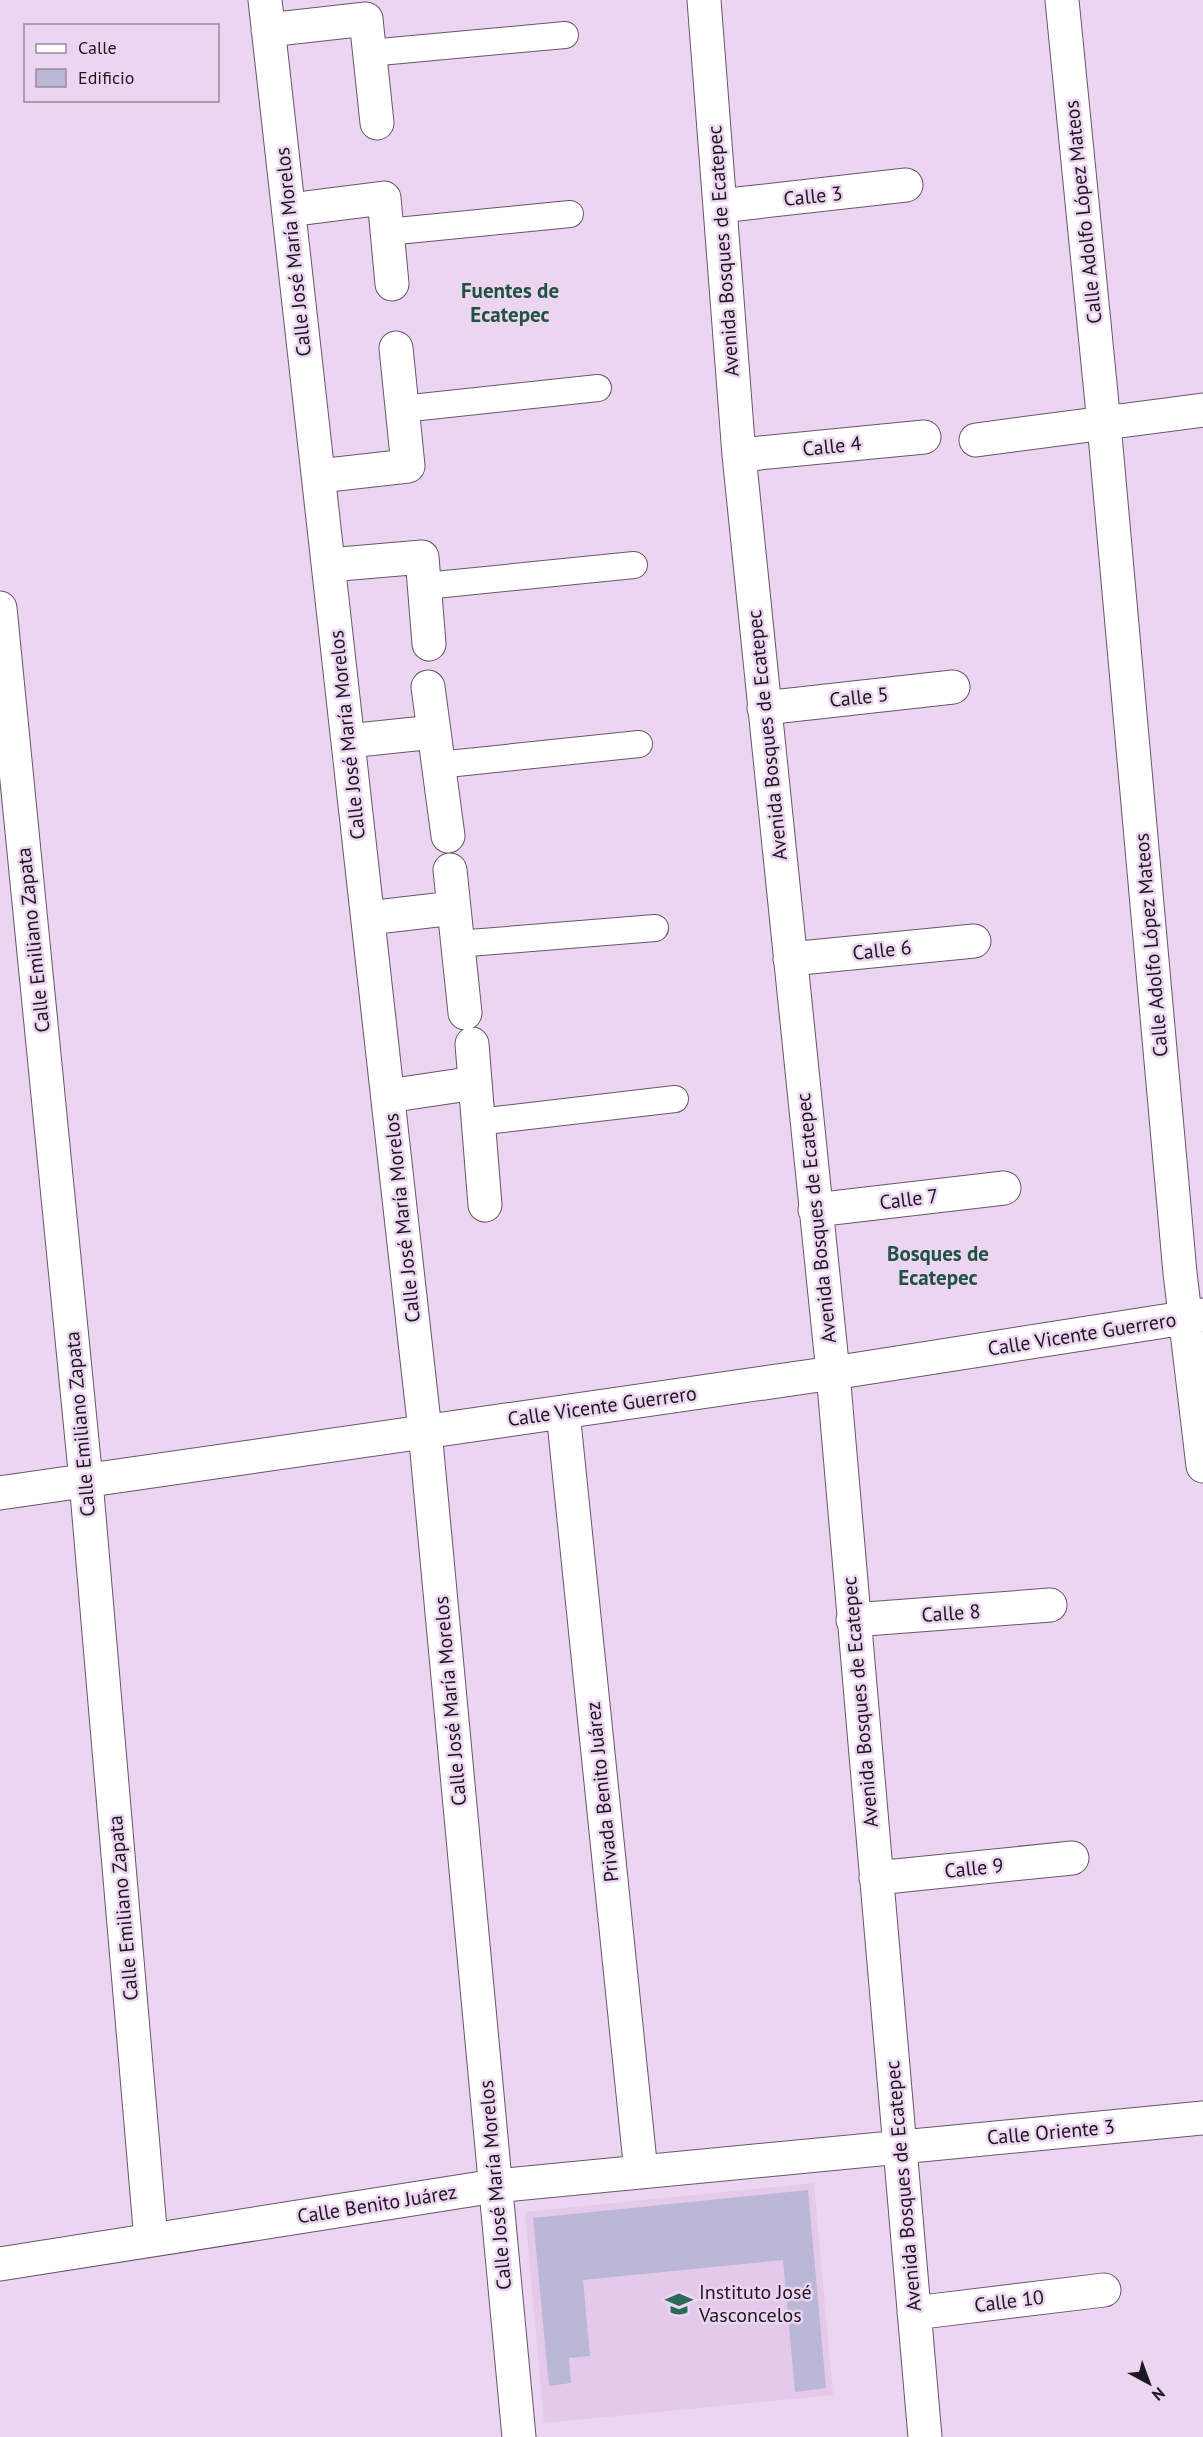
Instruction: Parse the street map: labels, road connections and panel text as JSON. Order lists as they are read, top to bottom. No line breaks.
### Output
{"streets":{"street":["Calle 3","Calle Adolfo López Mateos","Avenida Bosques de Ecatepec","Calle José María Morelos","Calle 4","Calle 5","Calle Emiliano Zapata","Calle 6","Calle 7","Calle Vicente Guerrero","Calle 8","Privada Benito Juárez","Calle 9","Calle Oriente 3","Calle Benito Juárez","Calle 10"]},"crossings":[["Calle 3","Avenida Bosques de Ecatepec"],["Calle Adolfo López Mateos","Calle Vicente Guerrero"],["Avenida Bosques de Ecatepec","Calle 4"],["Avenida Bosques de Ecatepec","Calle 5"],["Avenida Bosques de Ecatepec","Calle 6"],["Avenida Bosques de Ecatepec","Calle 7"],["Avenida Bosques de Ecatepec","Calle Vicente Guerrero"],["Avenida Bosques de Ecatepec","Calle 8"],["Avenida Bosques de Ecatepec","Calle 9"],["Avenida Bosques de Ecatepec","Calle Oriente 3"],["Avenida Bosques de Ecatepec","Calle Benito Juárez"],["Avenida Bosques de Ecatepec","Calle 10"],["Calle José María Morelos","Calle Vicente Guerrero"],["Calle José María Morelos","Calle Benito Juárez"],["Calle Emiliano Zapata","Calle Vicente Guerrero"],["Calle Emiliano Zapata","Calle Benito Juárez"],["Calle Vicente Guerrero","Privada Benito Juárez"],["Privada Benito Juárez","Calle Benito Juárez"],["Calle Oriente 3","Calle Benito Juárez"]],"districts":["Fuentes de Ecatepec","Bosques de Ecatepec"],"places":{"school or university":["Instituto José Vasconcelos"]},"legend":["Calle","Edificio"],"north":"bottom right"}
